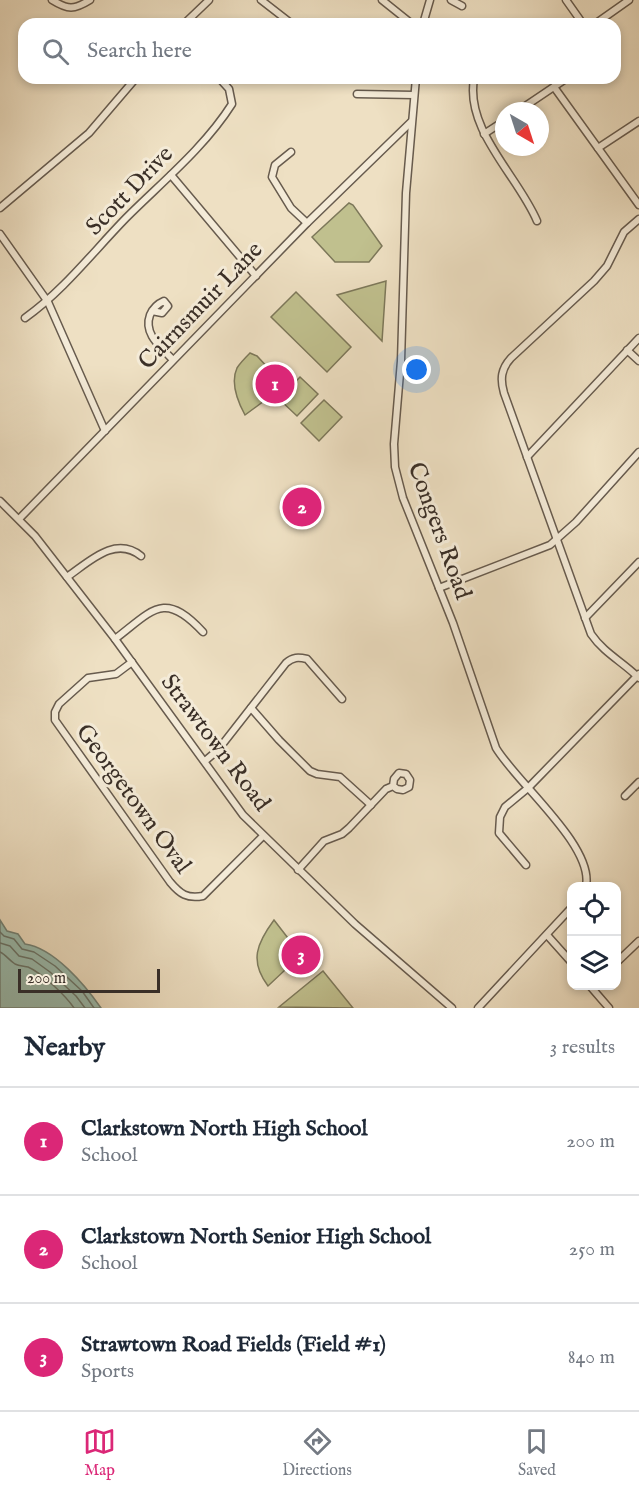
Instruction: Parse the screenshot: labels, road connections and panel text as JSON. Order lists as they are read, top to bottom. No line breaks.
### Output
{"streets":{"street":["Scott Drive","Cairnsmuir Lane","Congers Road","Strawtown Road","Georgetown Oval"]},"crossings":[["Cairnsmuir Lane","Congers Road"],["Cairnsmuir Lane","Strawtown Road"],["Strawtown Road","Georgetown Oval"]],"scale_bar":"200 m","north":"bottom right","page":{"search":"Search here","pins":["1","2","3"],"scale":"200 m","heading":["Nearby","3 results"],"list":[{"mark":"1","name":"Clarkstown North High School","note":"School","value":"200 m"},{"mark":"2","name":"Clarkstown North Senior High School","note":"School","value":"250 m"},{"mark":"3","name":"Strawtown Road Fields (Field #1)","note":"Sports","value":"840 m"}],"nav":["Map","Directions","Saved"]}}
